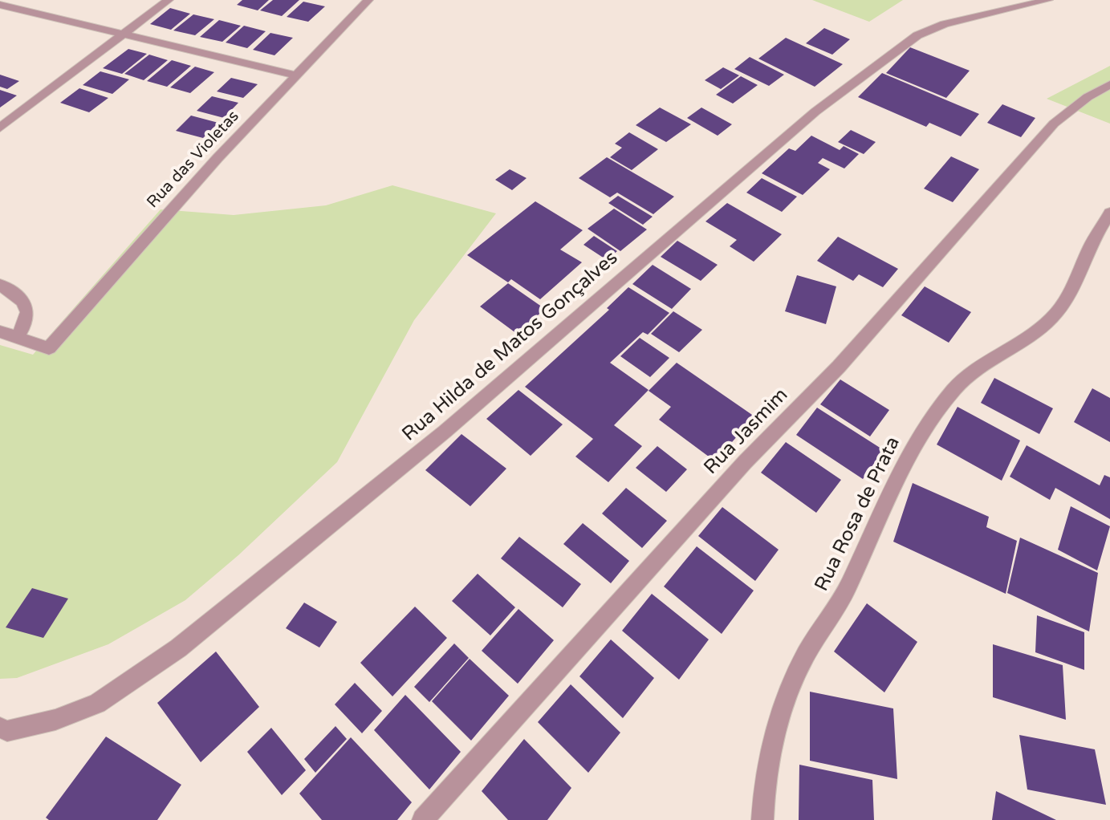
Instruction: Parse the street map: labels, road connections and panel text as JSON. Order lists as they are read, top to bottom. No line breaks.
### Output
{"streets":{"street":["Rua das Violetas","Rua Hilda de Matos Gonçalves","Rua Jasmim","Rua Rosa de Prata"]}}
